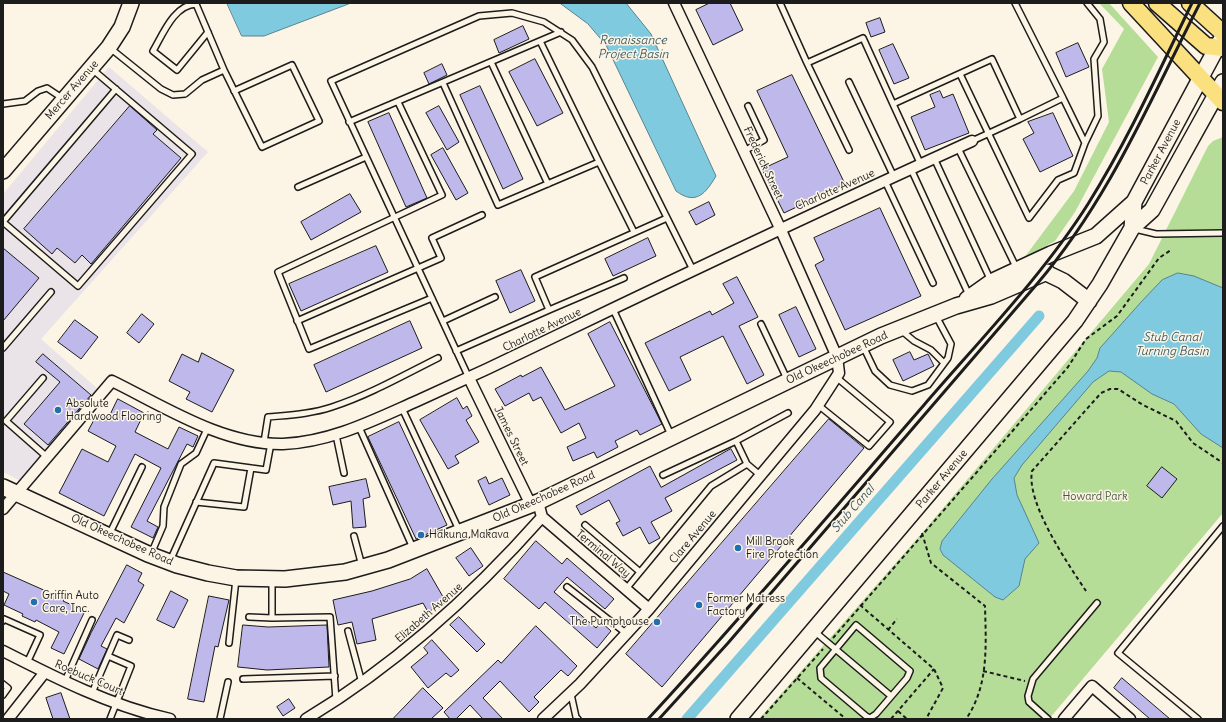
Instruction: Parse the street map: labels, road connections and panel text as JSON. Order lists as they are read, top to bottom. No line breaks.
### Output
{"streets":{"street":["Mercer Avenue","Parker Avenue","Frederick Street","Charlotte Avenue","Old Okeechobee Road","James Street","Clare Avenue","Terminal Way","Elizabeth Avenue","Roebuck Court"]},"crossings":[["Parker Avenue","Old Okeechobee Road"],["Frederick Street","Charlotte Avenue"],["Frederick Street","Old Okeechobee Road"],["Frederick Street","Clare Avenue"],["Charlotte Avenue","James Street"],["Old Okeechobee Road","James Street"],["Old Okeechobee Road","Clare Avenue"],["Clare Avenue","Terminal Way"],["Terminal Way","Elizabeth Avenue"]],"water":["Renaissance Project Basin","Stub Canal Turning Basin","Stub Canal"],"parks":["Howard Park"],"places":["Absolute Hardwood Flooring","Hakuna Makava","Mill Brook Fire Protection","Griffin Auto Care, Inc.","Former Matress Factory","The Pumphouse"]}
